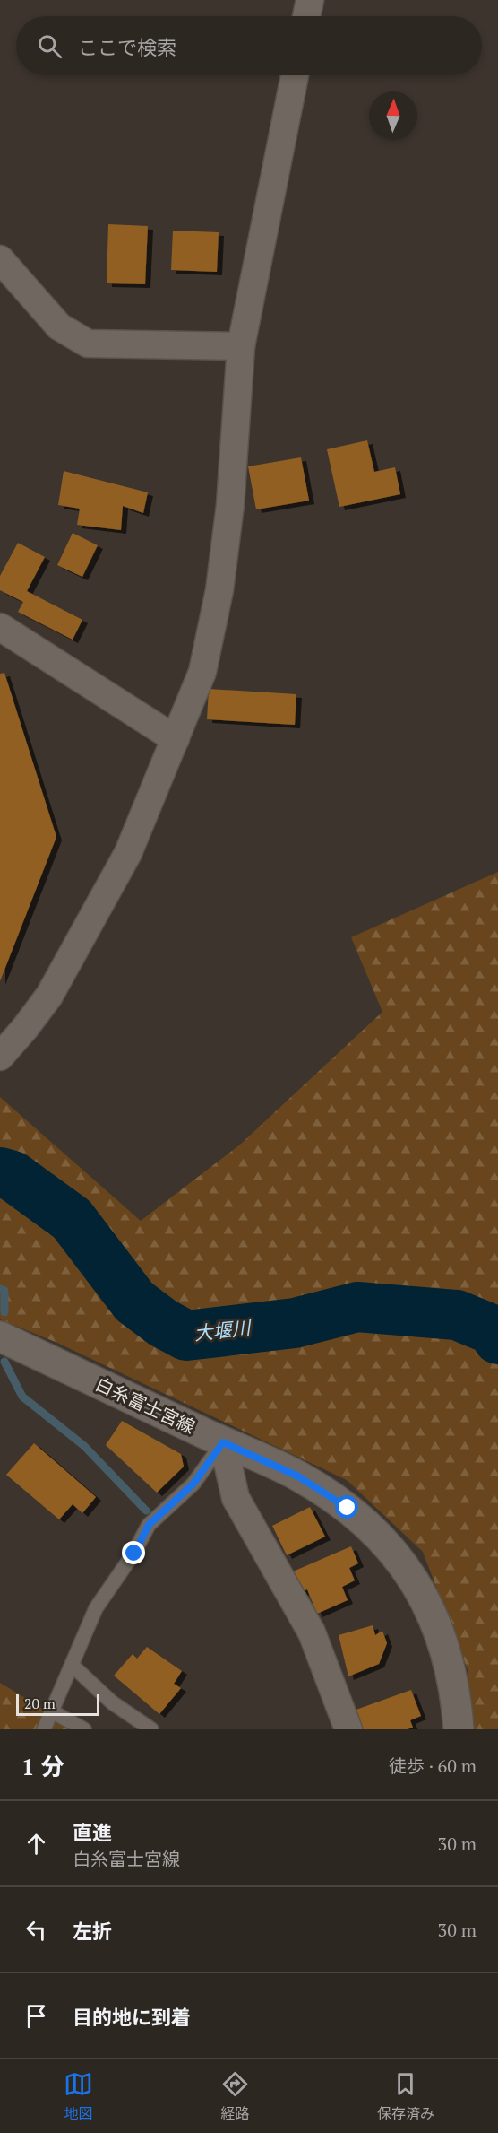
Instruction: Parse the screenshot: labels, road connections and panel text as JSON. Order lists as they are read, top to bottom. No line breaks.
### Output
{"streets":{"main road":["白糸富士宮線"]},"water":["大堰川"],"scale_bar":"20 m","north":"top","page":{"search":"ここで検索","scale":"20 m","heading":["1 分","徒歩 · 60 m"],"list":[["直進","白糸富士宮線","30 m"],["左折","30 m"],"目的地に到着"],"nav":["地図","経路","保存済み"]}}
